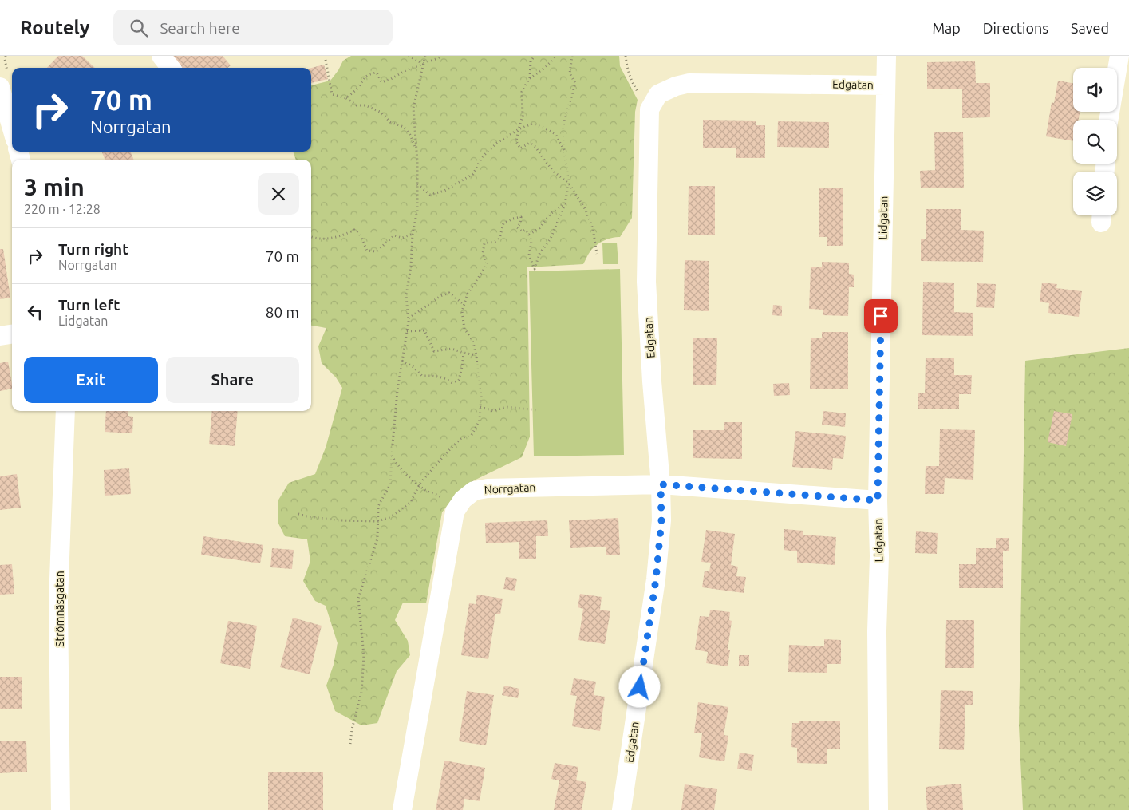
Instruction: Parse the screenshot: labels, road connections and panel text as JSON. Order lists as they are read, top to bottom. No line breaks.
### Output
{"streets":{"street":["Edgatan","Lidgatan","Norrgatan","Strömnäsgatan"]},"crossings":[["Edgatan","Lidgatan"],["Edgatan","Norrgatan"],["Lidgatan","Norrgatan"]],"page":{"header":"Routely","search":"Search here","nav":["Map","Directions","Saved"],"turn":["70 m","Norrgatan"],"heading":["3 min","220 m · 12:28"],"list":[{"name":"Turn right","note":"Norrgatan","value":"70 m"},{"name":"Turn left","note":"Lidgatan","value":"80 m"}],"buttons":["Exit","Share"]}}
